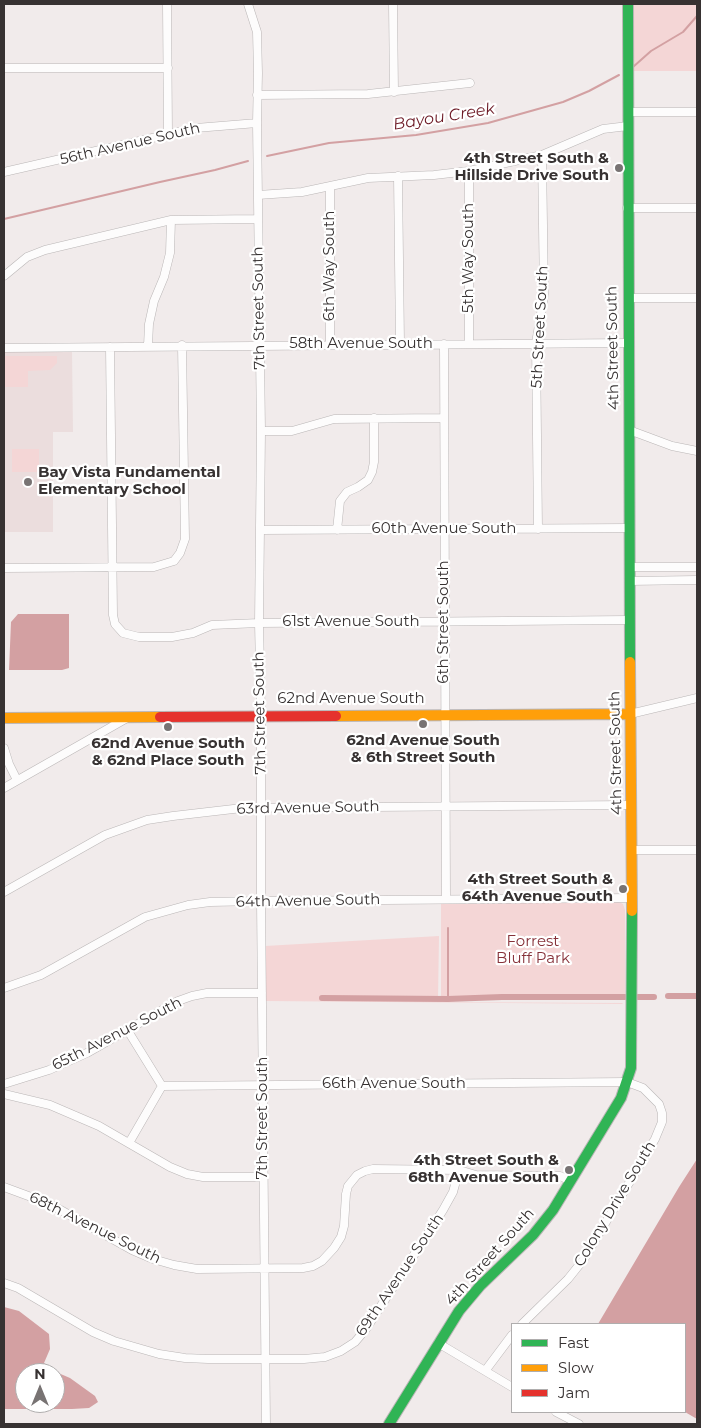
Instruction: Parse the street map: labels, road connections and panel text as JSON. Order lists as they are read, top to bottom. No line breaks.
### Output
{"streets":{"street":["56th Avenue South","5th Way South","6th Way South","7th Street South","5th Street South","58th Avenue South","4th Street South","60th Avenue South","61st Avenue South","6th Street South","62nd Avenue South","63rd Avenue South","64th Avenue South","65th Avenue South","66th Avenue South","Colony Drive South","68th Avenue South","69th Avenue South"]},"crossings":[["56th Avenue South","7th Street South"],["5th Way South","58th Avenue South"],["6th Way South","58th Avenue South"],["7th Street South","58th Avenue South"],["7th Street South","60th Avenue South"],["7th Street South","61st Avenue South"],["7th Street South","62nd Avenue South"],["7th Street South","63rd Avenue South"],["7th Street South","64th Avenue South"],["7th Street South","65th Avenue South"],["7th Street South","66th Avenue South"],["7th Street South","68th Avenue South"],["7th Street South","69th Avenue South"],["5th Street South","58th Avenue South"],["5th Street South","60th Avenue South"],["58th Avenue South","4th Street South"],["58th Avenue South","61st Avenue South"],["58th Avenue South","6th Street South"],["4th Street South","60th Avenue South"],["4th Street South","61st Avenue South"],["4th Street South","62nd Avenue South"],["4th Street South","63rd Avenue South"],["4th Street South","64th Avenue South"],["4th Street South","66th Avenue South"],["4th Street South","Colony Drive South"],["4th Street South","68th Avenue South"],["60th Avenue South","6th Street South"],["61st Avenue South","6th Street South"],["6th Street South","62nd Avenue South"],["6th Street South","63rd Avenue South"],["6th Street South","64th Avenue South"],["66th Avenue South","Colony Drive South"],["68th Avenue South","69th Avenue South"]],"water":["Bayou Creek"],"parks":["Forrest Bluff Park"],"places":["4th Street South & Hillside Drive South","Bay Vista Fundamental Elementary School","62nd Avenue South & 6th Street South","62nd Avenue South & 62nd Place South","4th Street South & 64th Avenue South","4th Street South & 68th Avenue South"],"legend":["Fast","Slow","Jam"],"north":"top"}
